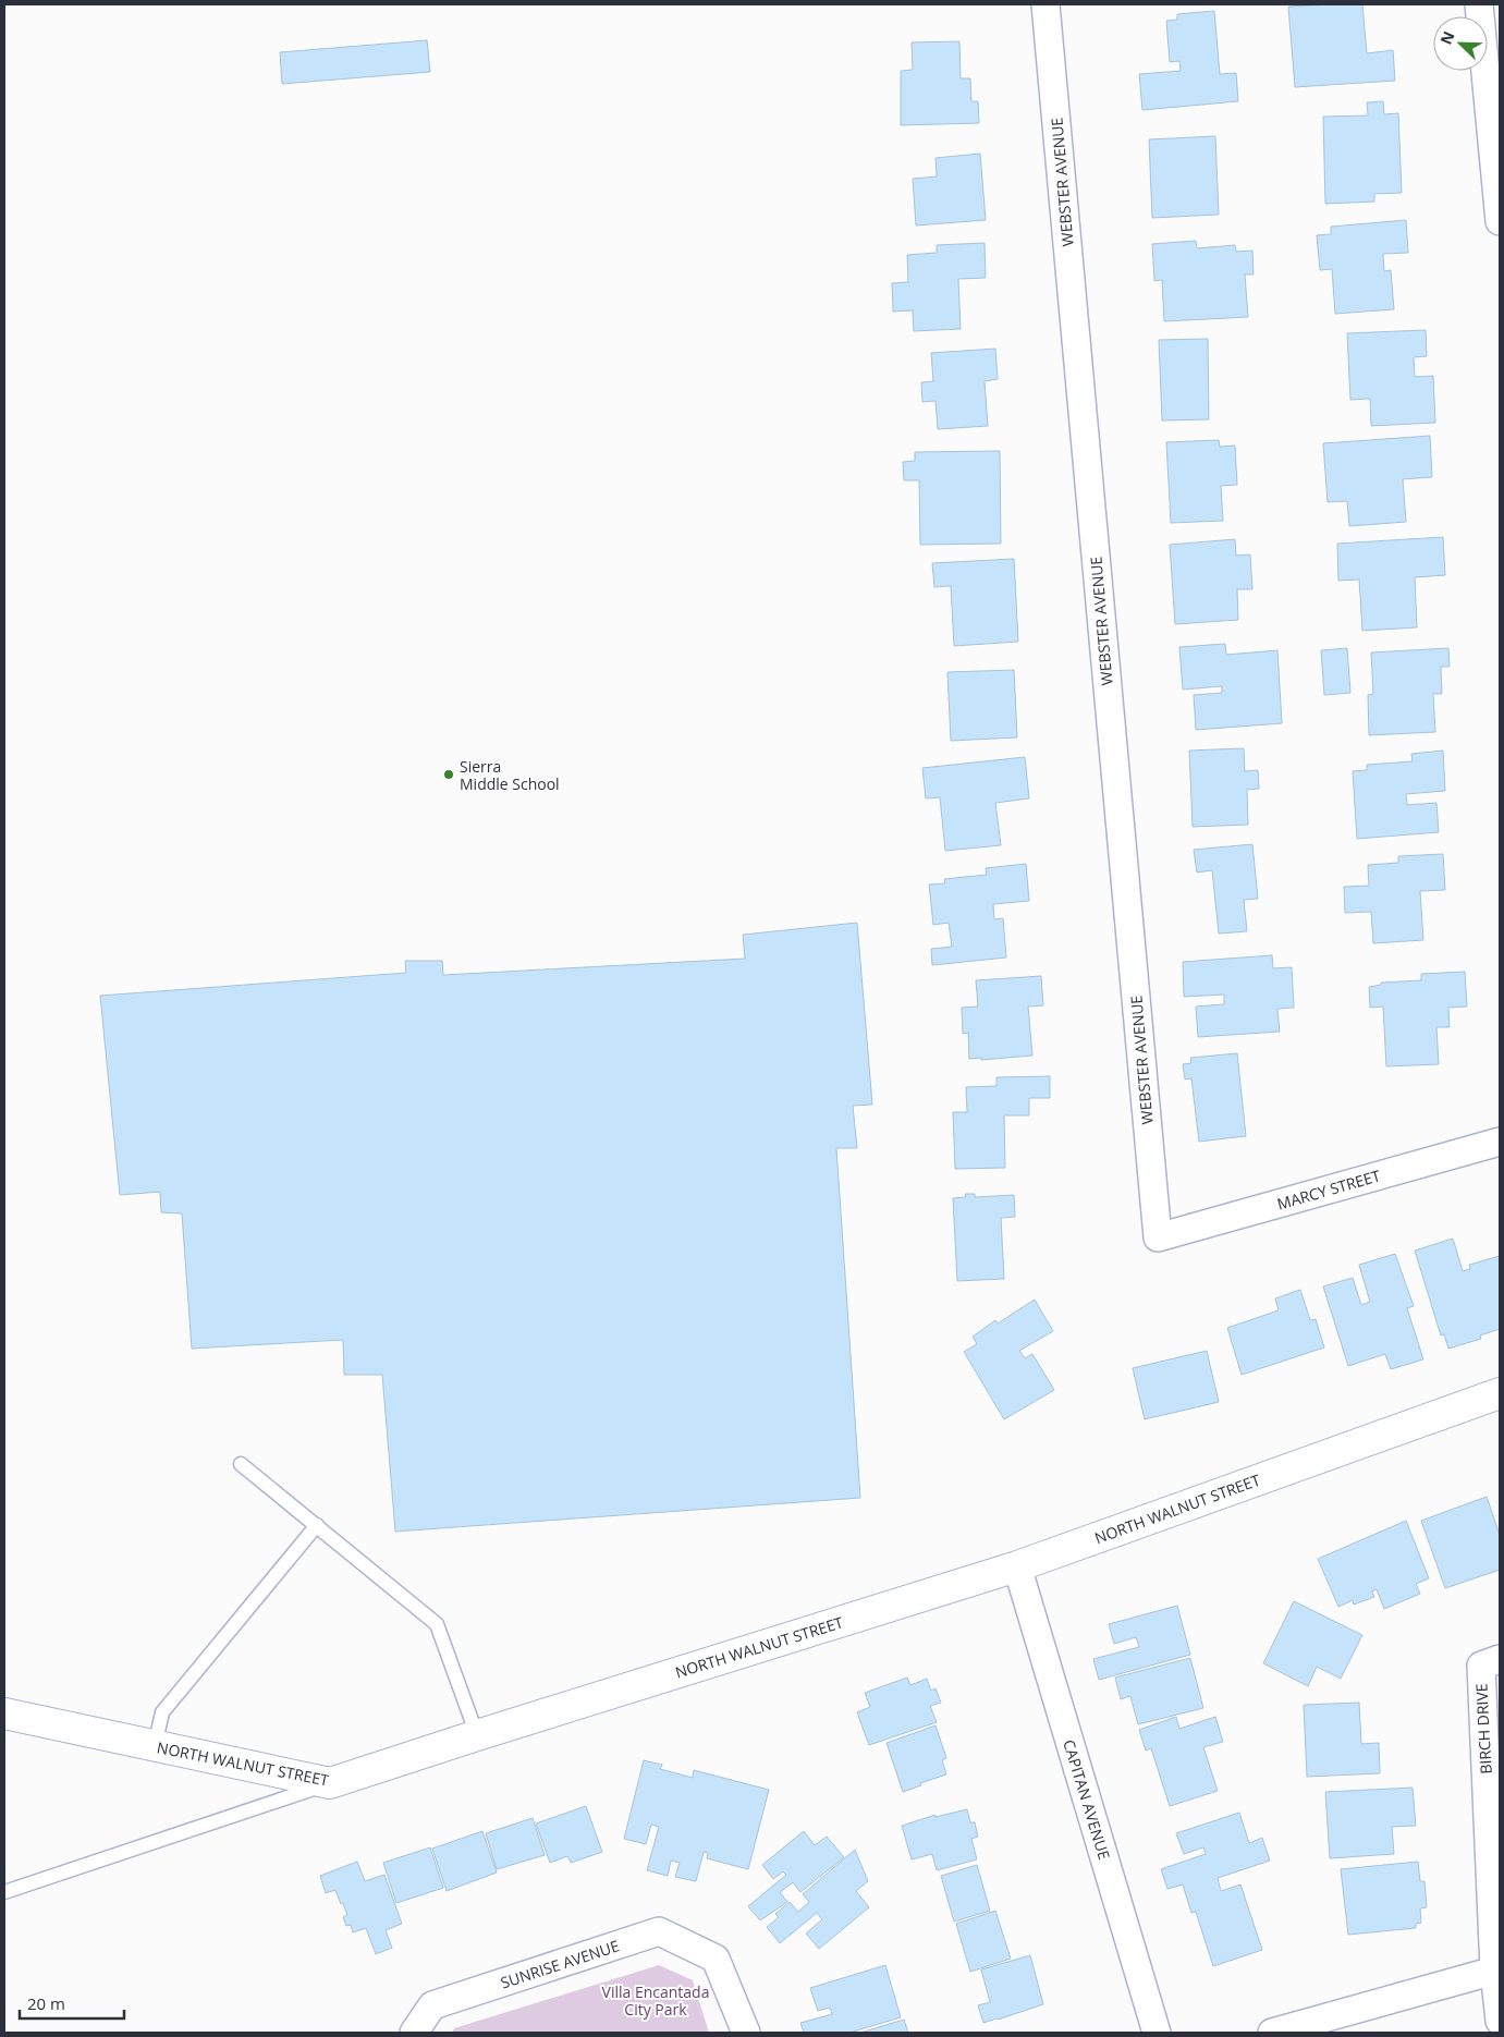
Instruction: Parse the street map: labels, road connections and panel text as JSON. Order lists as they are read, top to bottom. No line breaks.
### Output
{"streets":{"street":["WEBSTER AVENUE","MARCY STREET","NORTH WALNUT STREET","BIRCH DRIVE","CAPITAN AVENUE","SUNRISE AVENUE"]},"crossings":[["WEBSTER AVENUE","MARCY STREET"],["NORTH WALNUT STREET","CAPITAN AVENUE"]],"parks":["Villa Encantada City Park"],"places":["Sierra Middle School"],"scale_bar":"20 m","north":"top left"}
